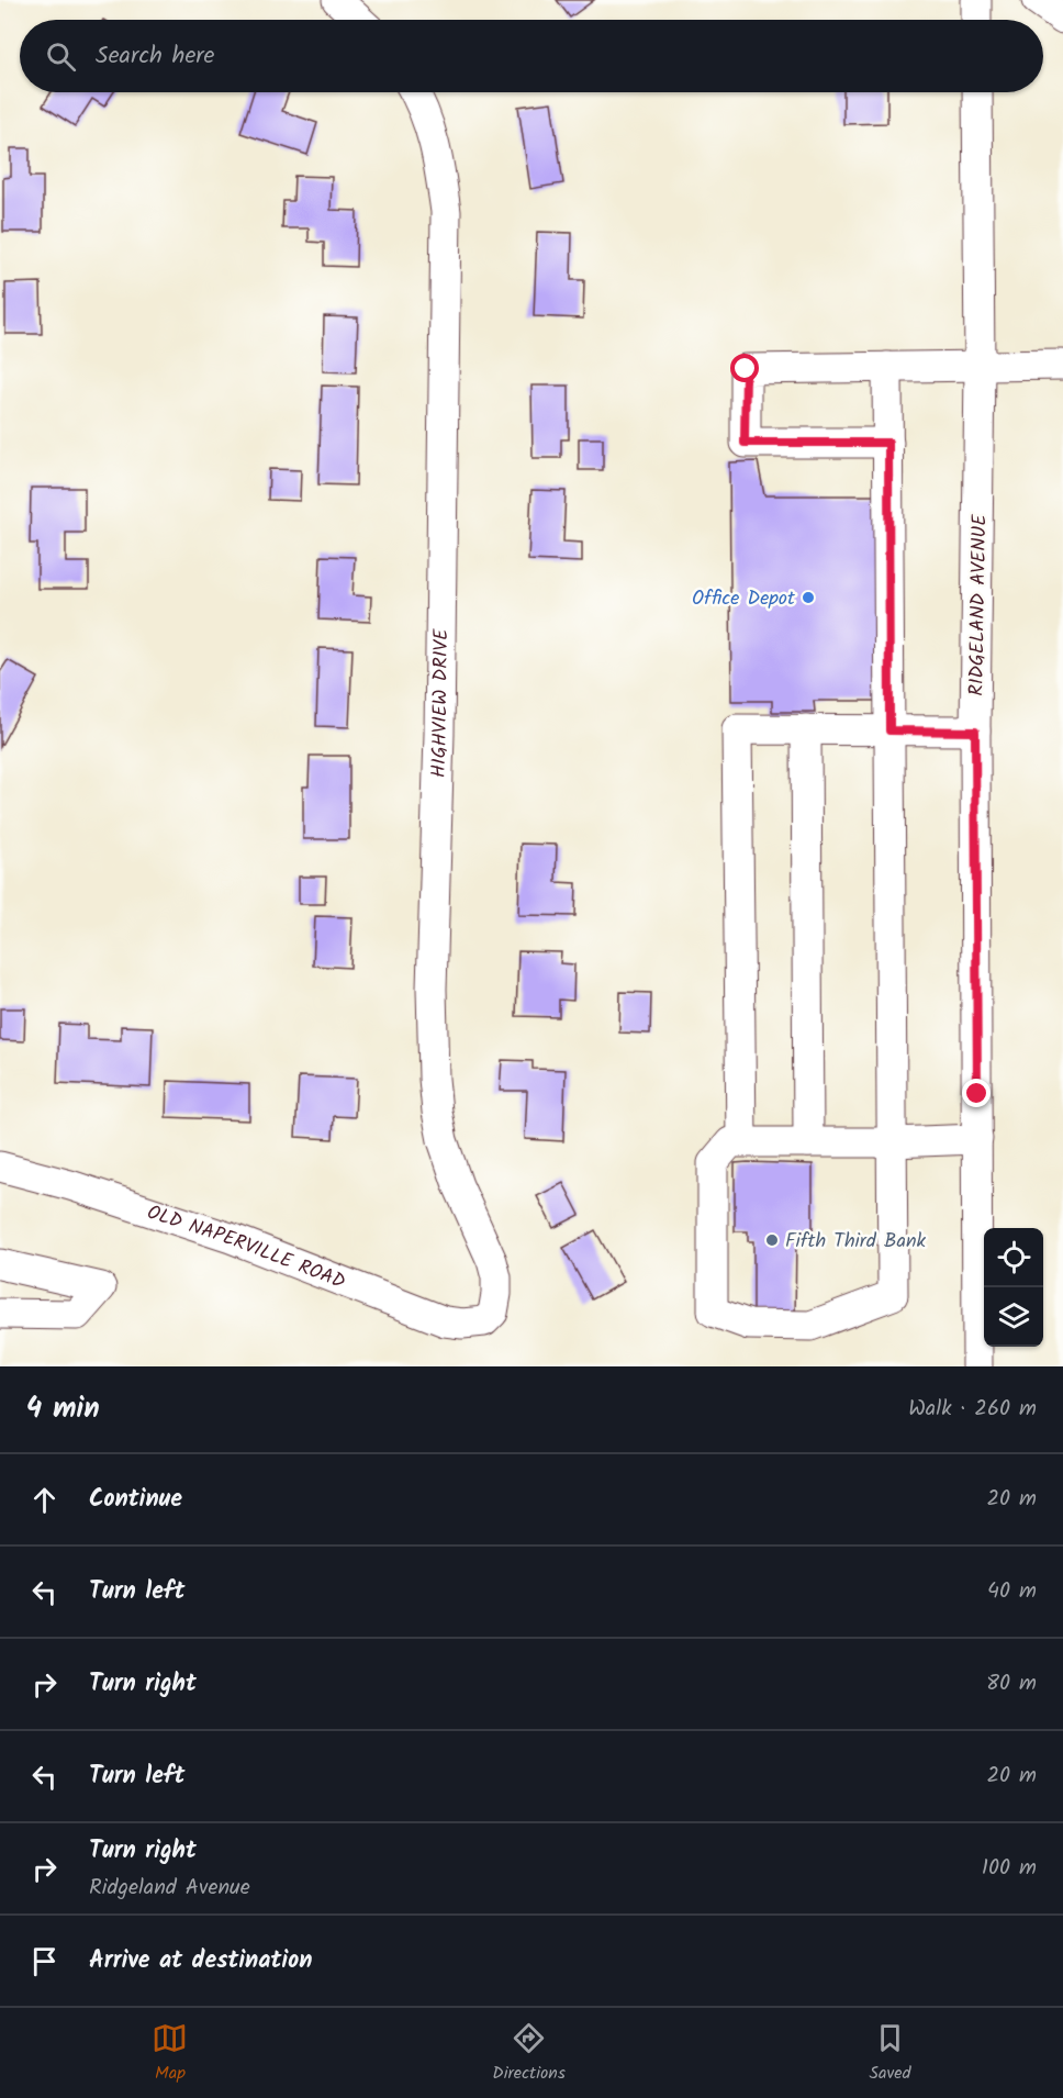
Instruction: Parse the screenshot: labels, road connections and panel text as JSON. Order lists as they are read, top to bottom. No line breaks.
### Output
{"streets":{"street":["RIDGELAND AVENUE","HIGHVIEW DRIVE","OLD NAPERVILLE ROAD"]},"crossings":[["HIGHVIEW DRIVE","OLD NAPERVILLE ROAD"]],"places":["Office Depot","Fifth Third Bank"],"page":{"search":"Search here","heading":["4 min","Walk · 260 m"],"list":[["Continue","20 m"],["Turn left","40 m"],["Turn right","80 m"],["Turn left","20 m"],["Turn right","Ridgeland Avenue","100 m"],"Arrive at destination"],"nav":["Map","Directions","Saved"]}}
